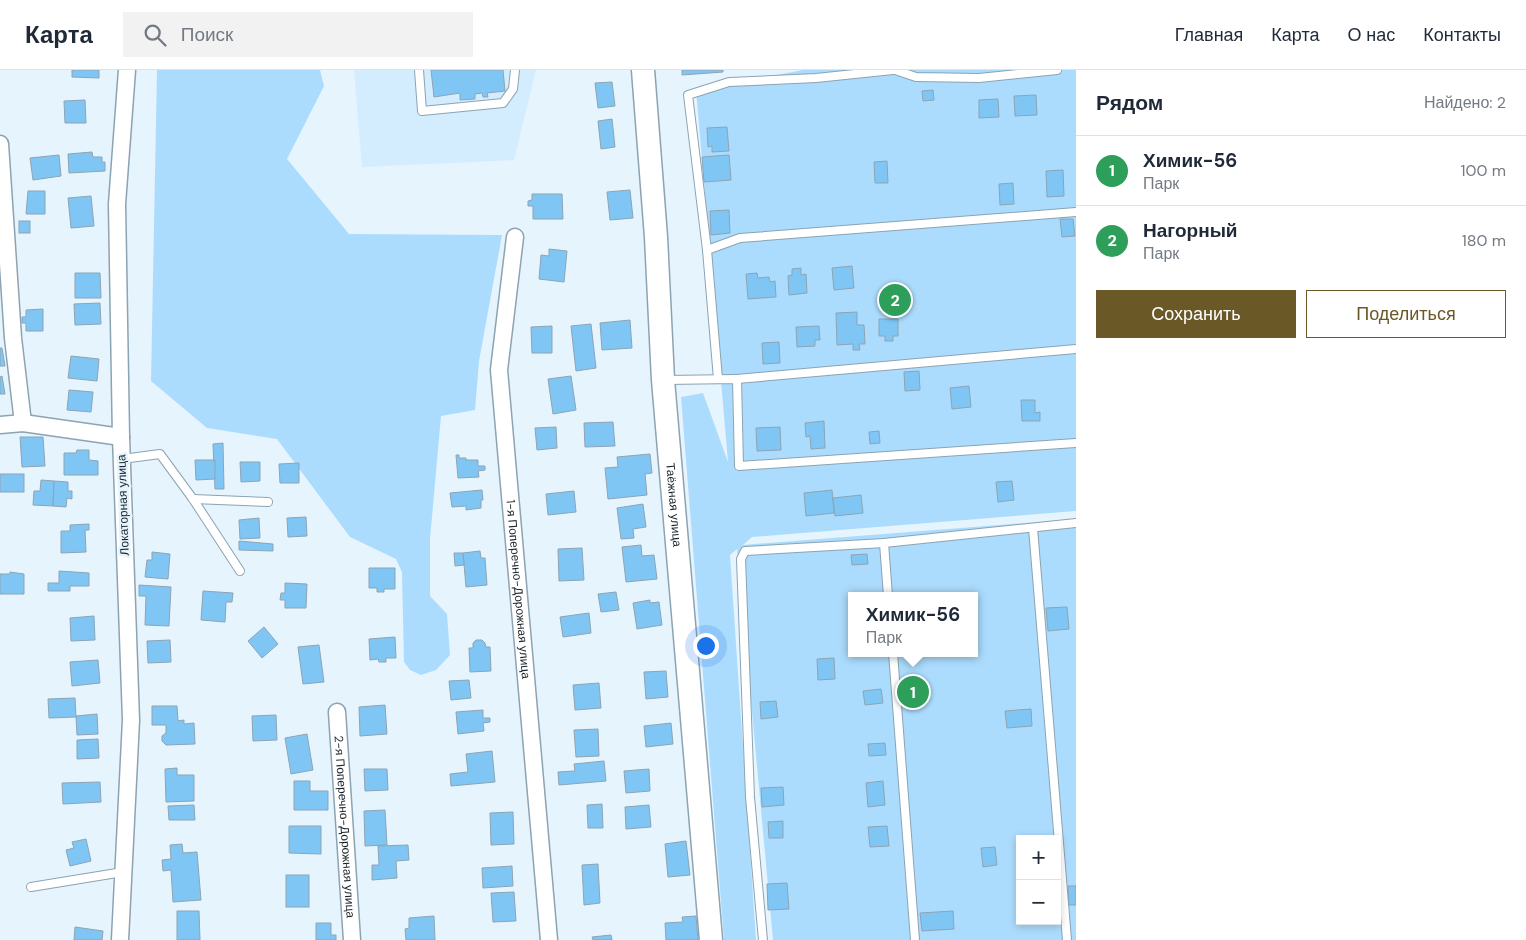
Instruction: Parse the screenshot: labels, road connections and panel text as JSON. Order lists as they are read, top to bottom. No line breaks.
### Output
{"streets":{"street":["Локаторная улица","Таёжная улица","1-я Поперечно-Дорожная улица","2-я Поперечно-Дорожная улица"]},"page":{"header":"Карта","search":"Поиск","nav":["Главная","Карта","О нас","Контакты"],"heading":["Рядом","Найдено: 2"],"list":[{"mark":"1","name":"Химик-56","note":"Парк","value":"100 m"},{"mark":"2","name":"Нагорный","note":"Парк","value":"180 m"}],"buttons":["Сохранить","Поделиться"],"pins":["2","1"],"popup":["Химик-56","Парк"],"map_buttons":["+","−"]}}
